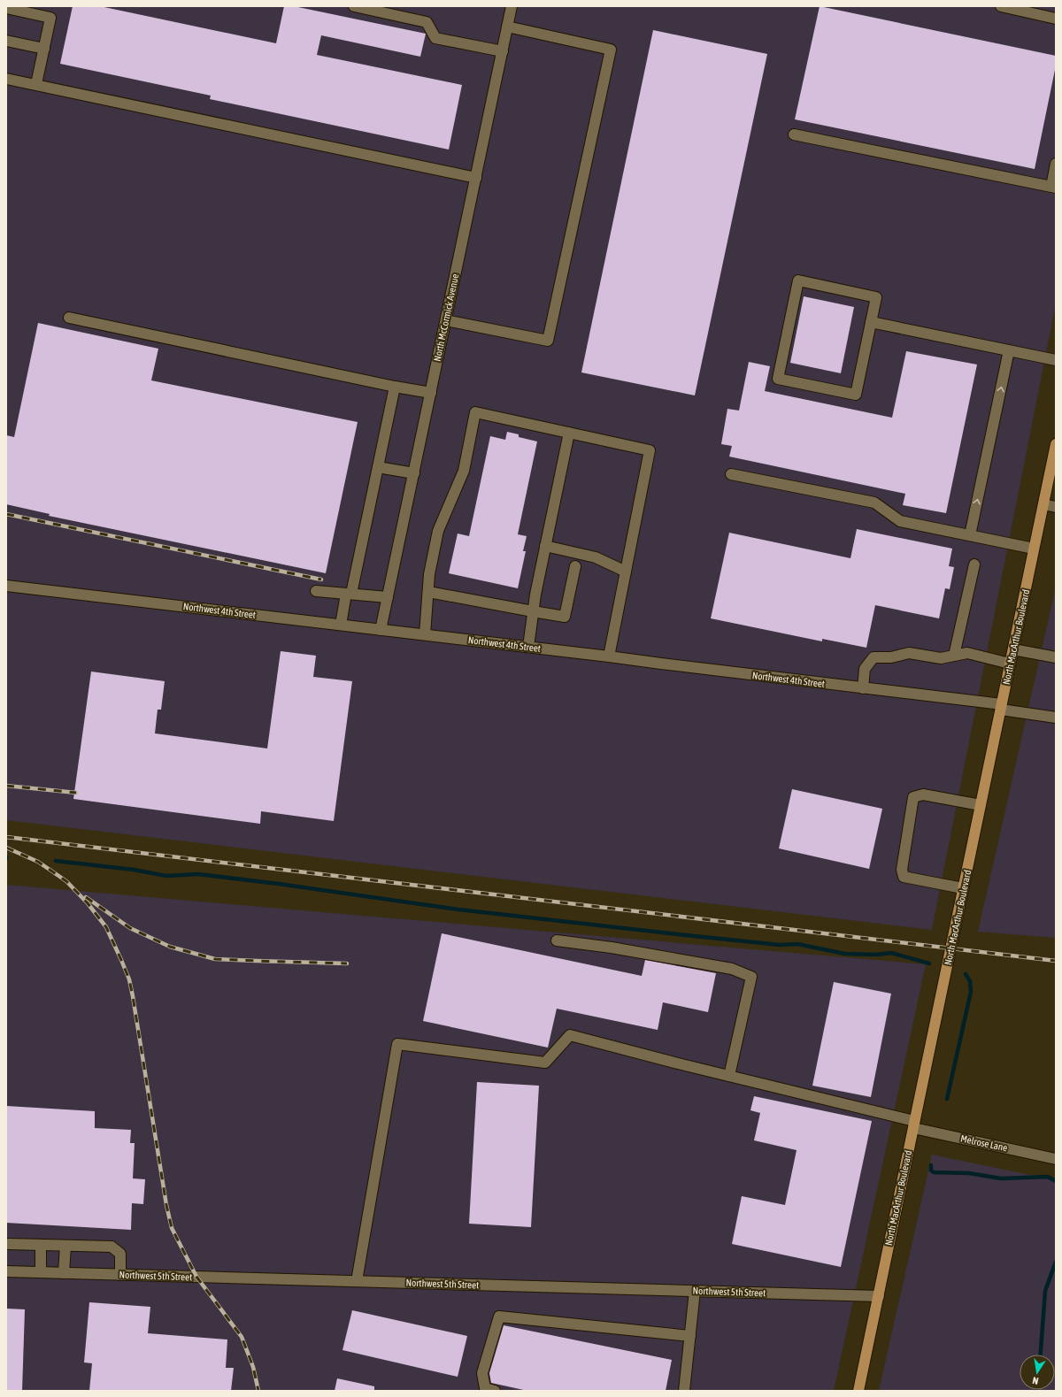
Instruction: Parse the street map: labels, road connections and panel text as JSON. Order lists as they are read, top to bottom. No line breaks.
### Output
{"streets":{"main road":["North MacArthur Boulevard"],"street":["North McCormick Avenue","Northwest 4th Street","Melrose Lane","Northwest 5th Street"]},"crossings":[["North McCormick Avenue","Northwest 4th Street"],["Northwest 4th Street","North MacArthur Boulevard"],["North MacArthur Boulevard","Melrose Lane"],["North MacArthur Boulevard","Northwest 5th Street"],["Melrose Lane","Northwest 5th Street"]],"north":"bottom"}
